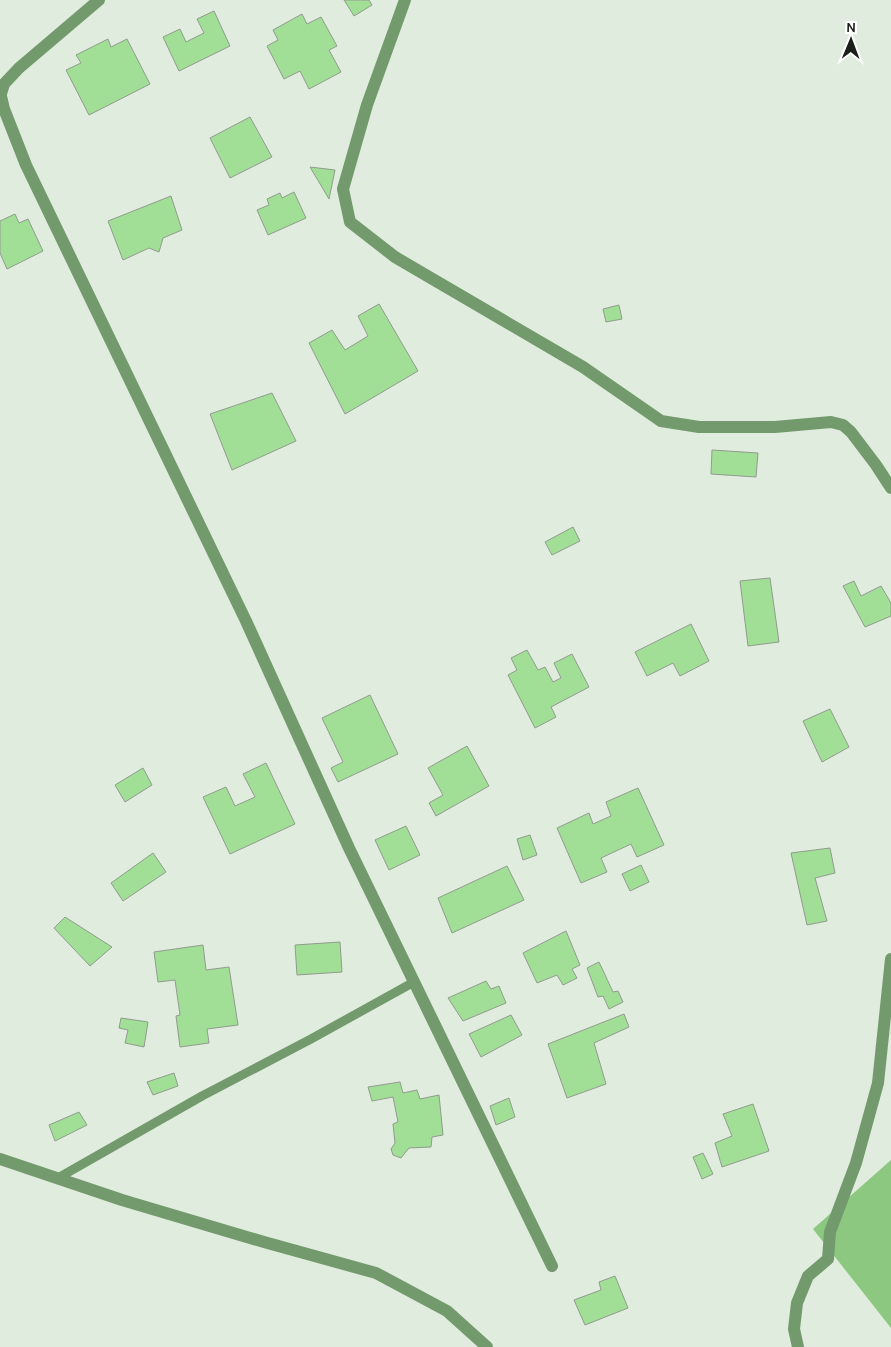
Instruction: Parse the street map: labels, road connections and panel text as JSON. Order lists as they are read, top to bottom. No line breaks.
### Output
{"north":"top"}
